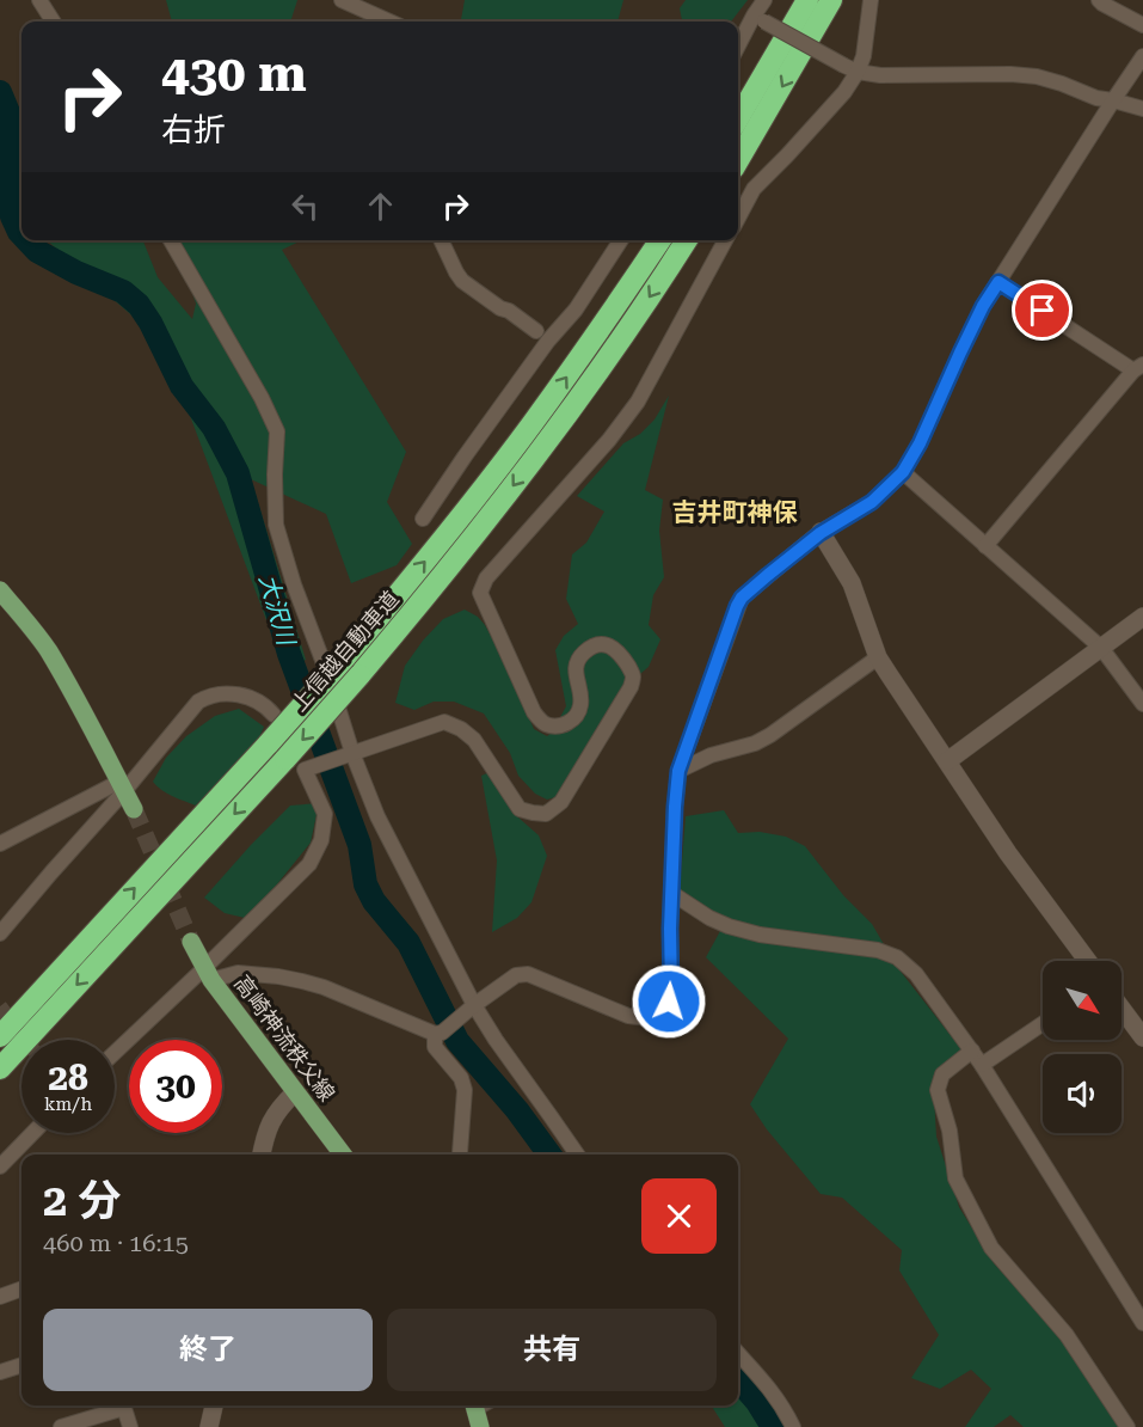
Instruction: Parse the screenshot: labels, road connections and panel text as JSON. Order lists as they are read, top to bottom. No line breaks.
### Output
{"streets":{"highway":["上信越自動車道"],"main road":["高崎神流秩父線"]},"districts":["吉井町神保"],"water":["大沢川"],"north":"bottom right","page":{"turn":["430 m","右折"],"speed":"28 km/h","limit":"30","heading":["2 分","460 m · 16:15"],"buttons":["終了","共有"]}}
